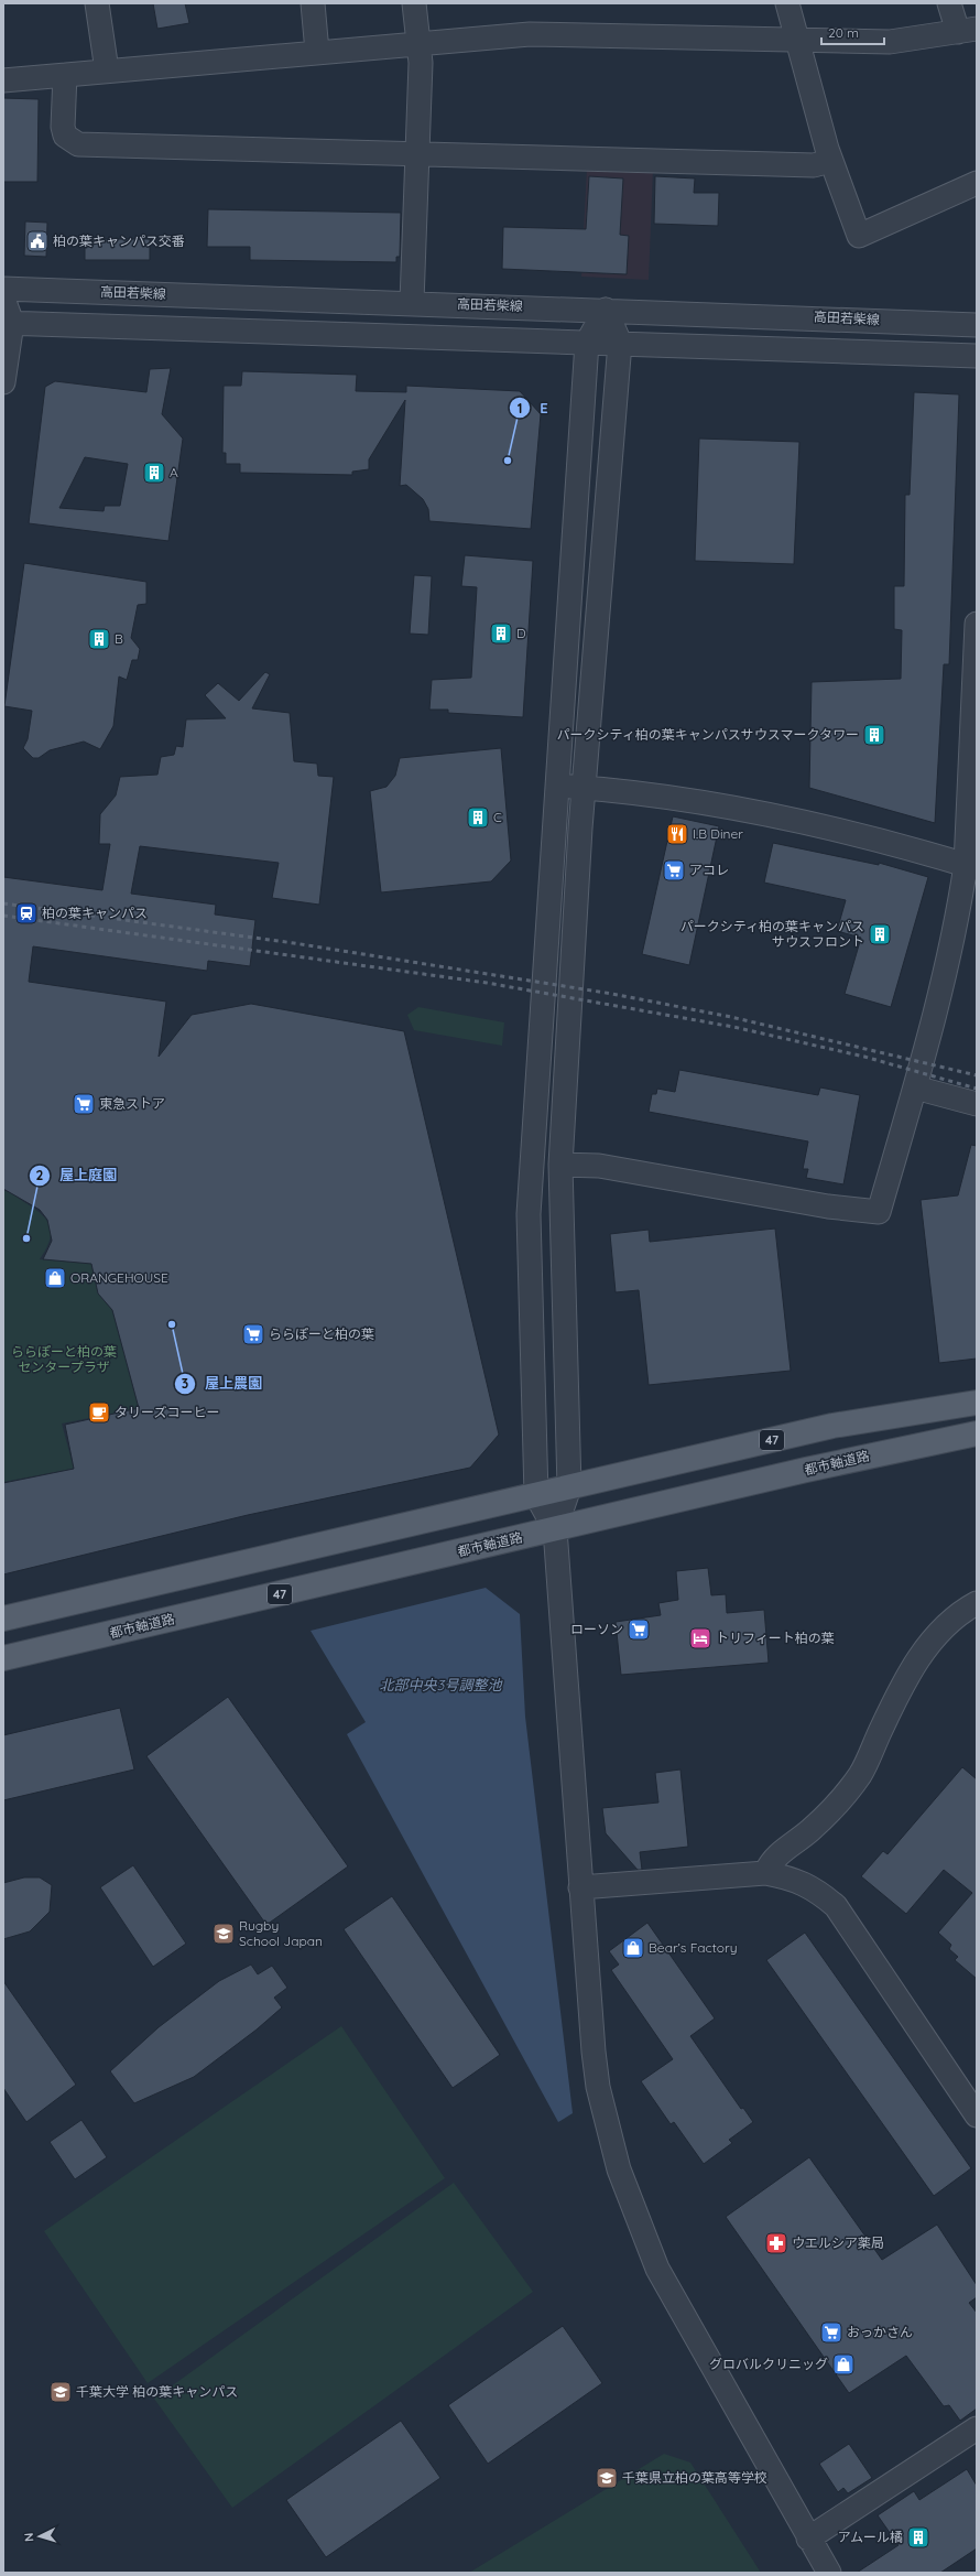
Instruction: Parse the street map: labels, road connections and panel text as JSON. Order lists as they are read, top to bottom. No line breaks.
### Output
{"streets":{"main road":["47","都市軸道路"],"street":["高田若柴線"]},"water":["北部中央3号調整池"],"parks":["ららぽーと柏の葉 センタープラザ"],"places":{"public building":["柏の葉キャンパス交番"],"other":["E","屋上庭園","屋上農園"],"building":["A","D","B","パークシティ柏の葉キャンパスサウスマークタワー","C","パークシティ柏の葉キャンパス サウスフロント","アムール橘"],"restaurant":["I.B Diner"],"supermarket":["アコレ","東急ストア","ららぽーと柏の葉","ローソン","おっかさん"],"station":["柏の葉キャンパス"],"shop":["ORANGEHOUSE","Bear’s Factory","グロバルクリニッグ"],"cafe":["タリーズコーヒー"],"hotel":["トリフィート柏の葉"],"school or university":["Rugby School Japan","千葉大学 柏の葉キャンパス","千葉県立柏の葉高等学校"],"pharmacy":["ウエルシア薬局"]},"scale_bar":"20 m","north":"left"}
